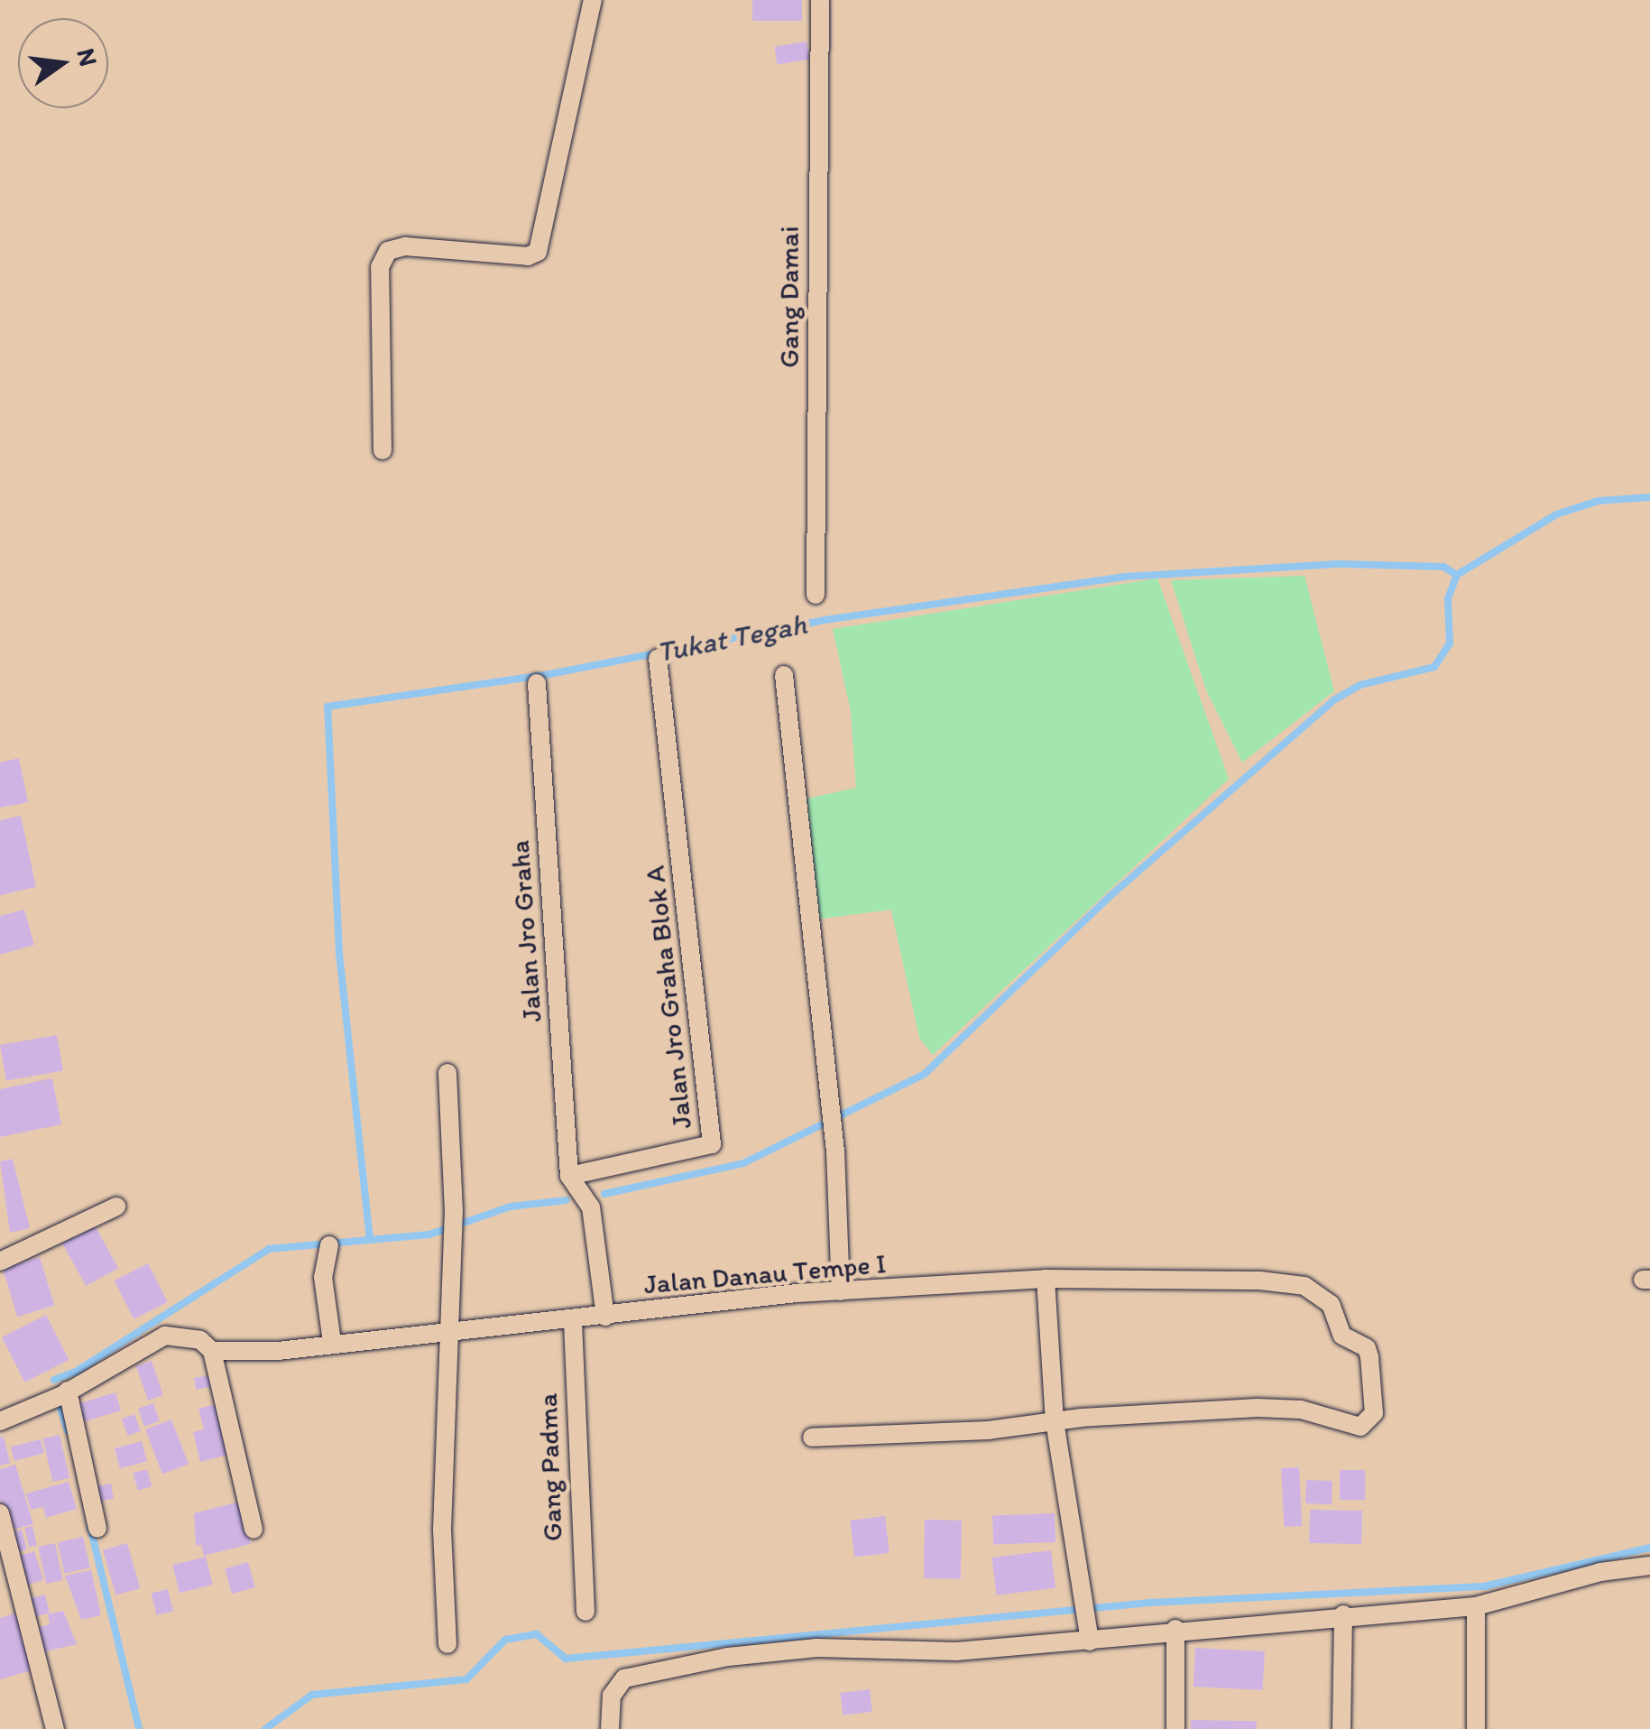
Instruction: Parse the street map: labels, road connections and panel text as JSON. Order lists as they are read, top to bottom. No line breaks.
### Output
{"streets":{"street":["Gang Damai","Jalan Jro Graha","Jalan Jro Graha Blok A","Jalan Danau Tempe I","Gang Padma"]},"crossings":[["Jalan Jro Graha","Jalan Jro Graha Blok A"],["Jalan Danau Tempe I","Gang Padma"]],"water":["Tukat Tegah"],"north":"right"}
